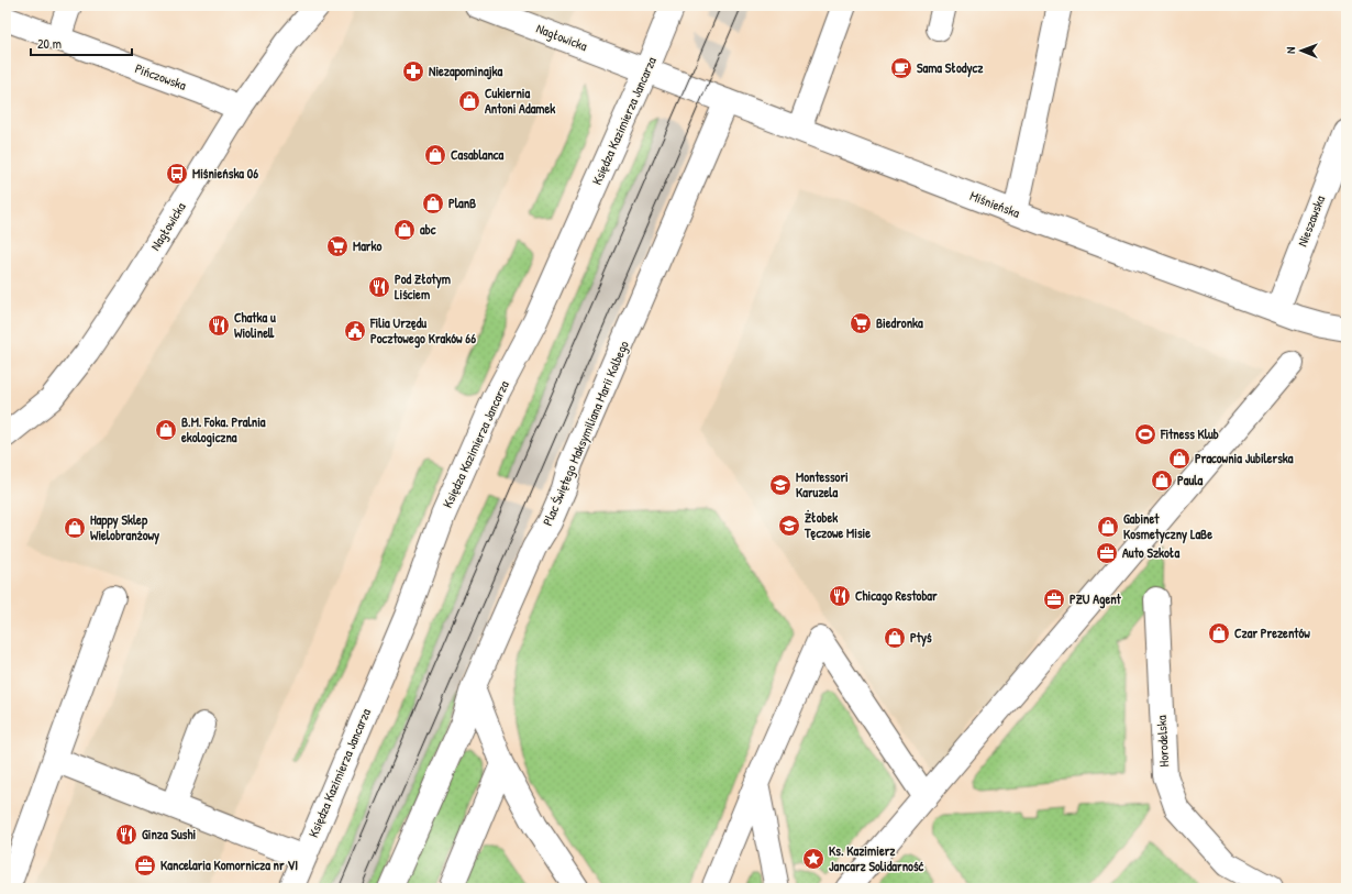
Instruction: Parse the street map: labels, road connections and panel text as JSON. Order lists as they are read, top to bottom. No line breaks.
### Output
{"streets":{"street":["Nagłowicka","Pińczowska","Księdza Kazimierza Jancarza","Miśnieńska","Nieszawska","Plac Świętego Maksymiliana Marii Kolbego","Horodelska"]},"crossings":[["Nagłowicka","Pińczowska"],["Nagłowicka","Księdza Kazimierza Jancarza"],["Nagłowicka","Miśnieńska"],["Księdza Kazimierza Jancarza","Miśnieńska"],["Miśnieńska","Nieszawska"],["Miśnieńska","Plac Świętego Maksymiliana Marii Kolbego"]],"places":{"cafe":["Sama Słodycz"],"pharmacy":["Niezapominajka"],"shop":["Cukiernia Antoni Adamek","Casablanca","PlanB","abc","B.M. Foka. Pralnia ekologiczna","Pracownia Jubilerska","Paula","Gabinet Kosmetyczny LaBe","Happy Sklep Wielobranżowy","Czar Prezentów","Ptyś"],"bus stop":["Miśnieńska 06"],"supermarket":["Marko","Biedronka"],"restaurant":["Pod Złotym Liściem","Chatka u Wiolinell","Chicago Restobar","Ginza Sushi"],"public building":["Filia Urzędu Pocztowego Kraków 66"],"sports":["Fitness Klub"],"school or university":["Montessori Karuzela","Żłobek Tęczowe Misie"],"office":["Auto Szkoła","PZU Agent","Kancelaria Komornicza nr VI"],"place":["Ks. Kazimierz Jancarz Solidarność"]},"scale_bar":"20 m","north":"left"}
